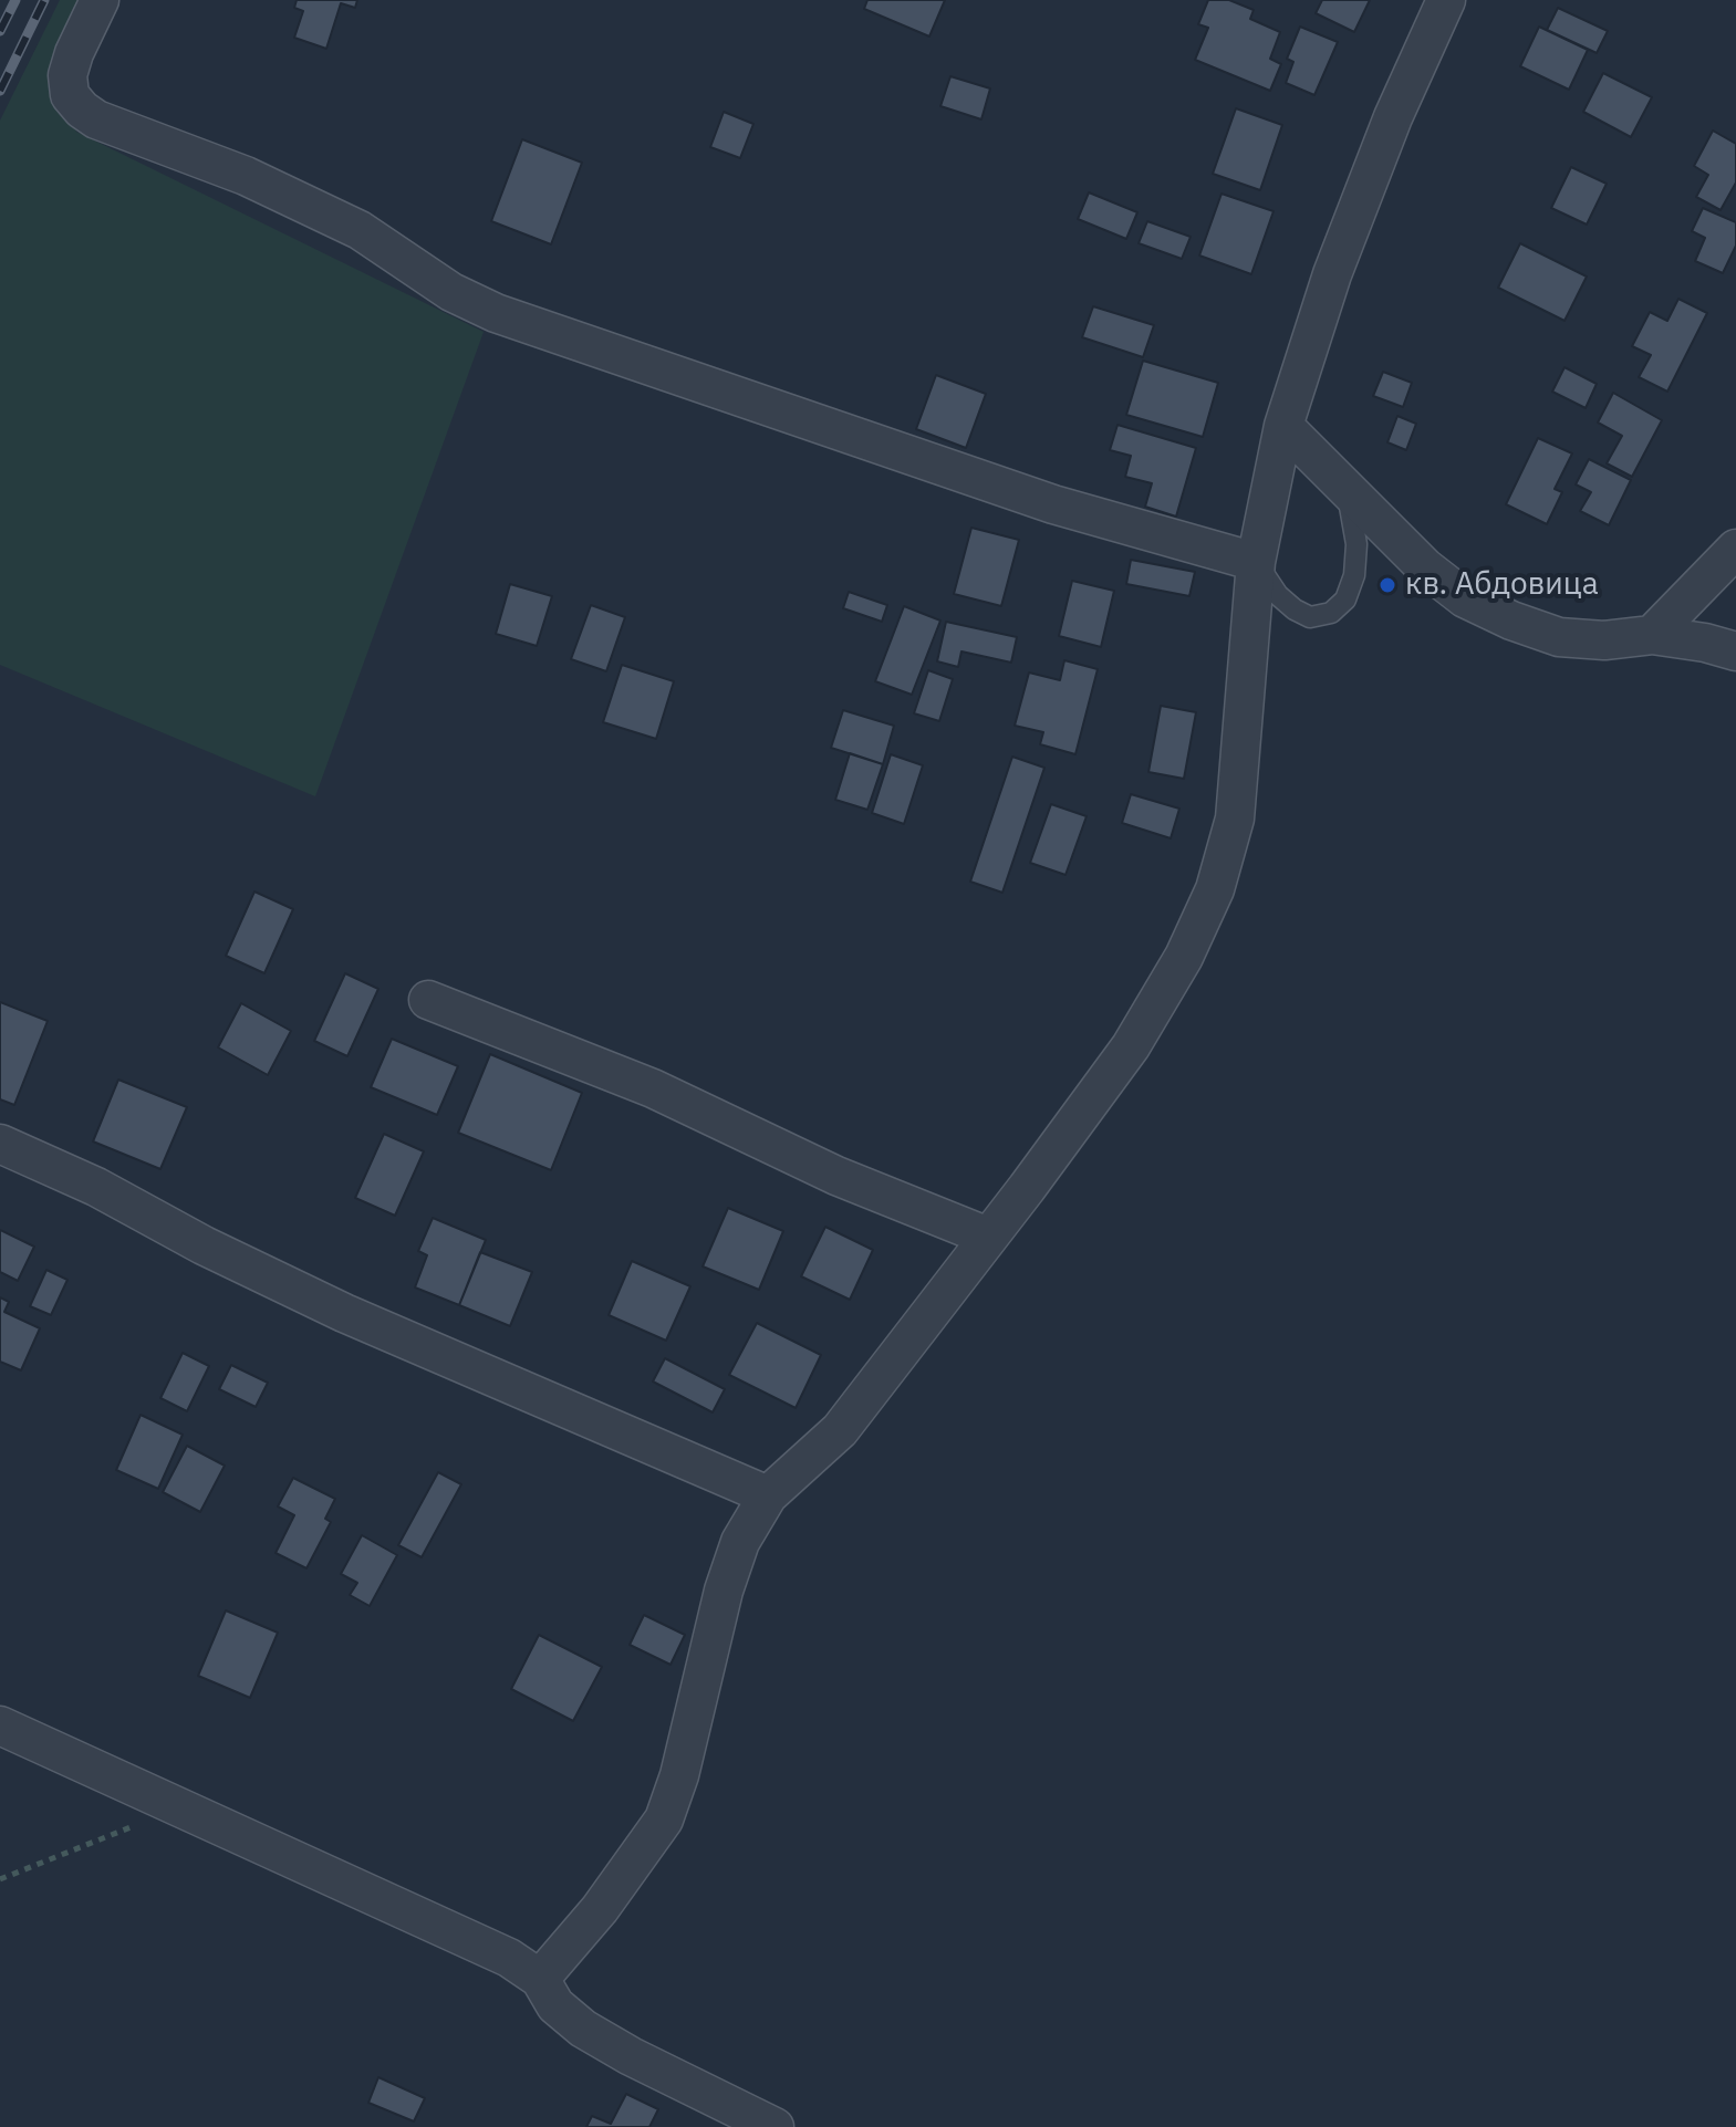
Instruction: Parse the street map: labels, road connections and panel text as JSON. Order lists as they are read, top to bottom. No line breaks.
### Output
{"places":["кв. Абдовица"]}
